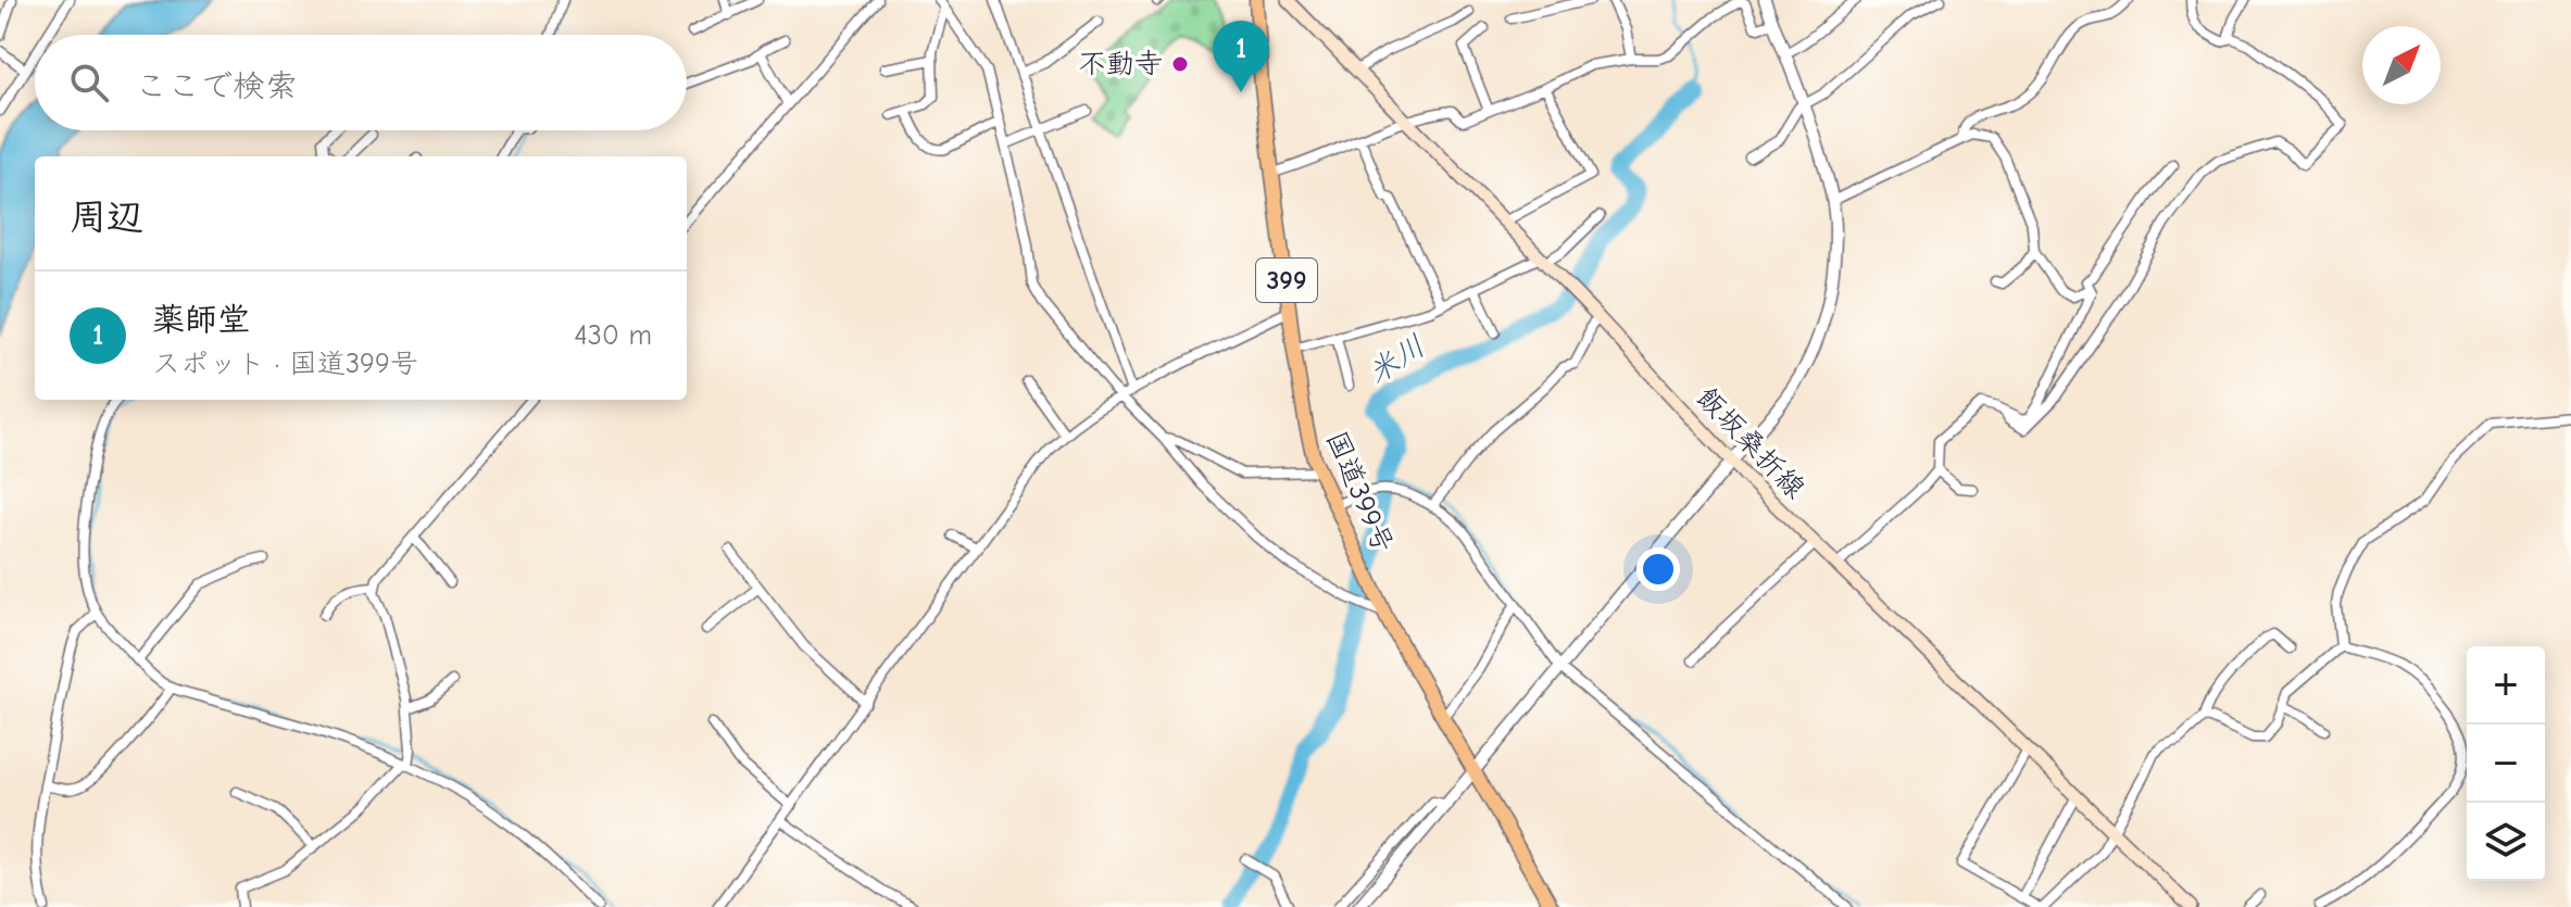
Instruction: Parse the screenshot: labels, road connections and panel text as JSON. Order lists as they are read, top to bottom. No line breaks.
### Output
{"streets":{"highway":["399","国道399号"],"main road":["飯坂桑折線"]},"water":["米川"],"places":["不動寺"],"north":"top right","page":{"pins":"1","search":"ここで検索","heading":"周辺","list":[{"mark":"1","name":"薬師堂","note":"スポット · 国道399号","value":"430 m"}],"map_buttons":["+","−"]}}
